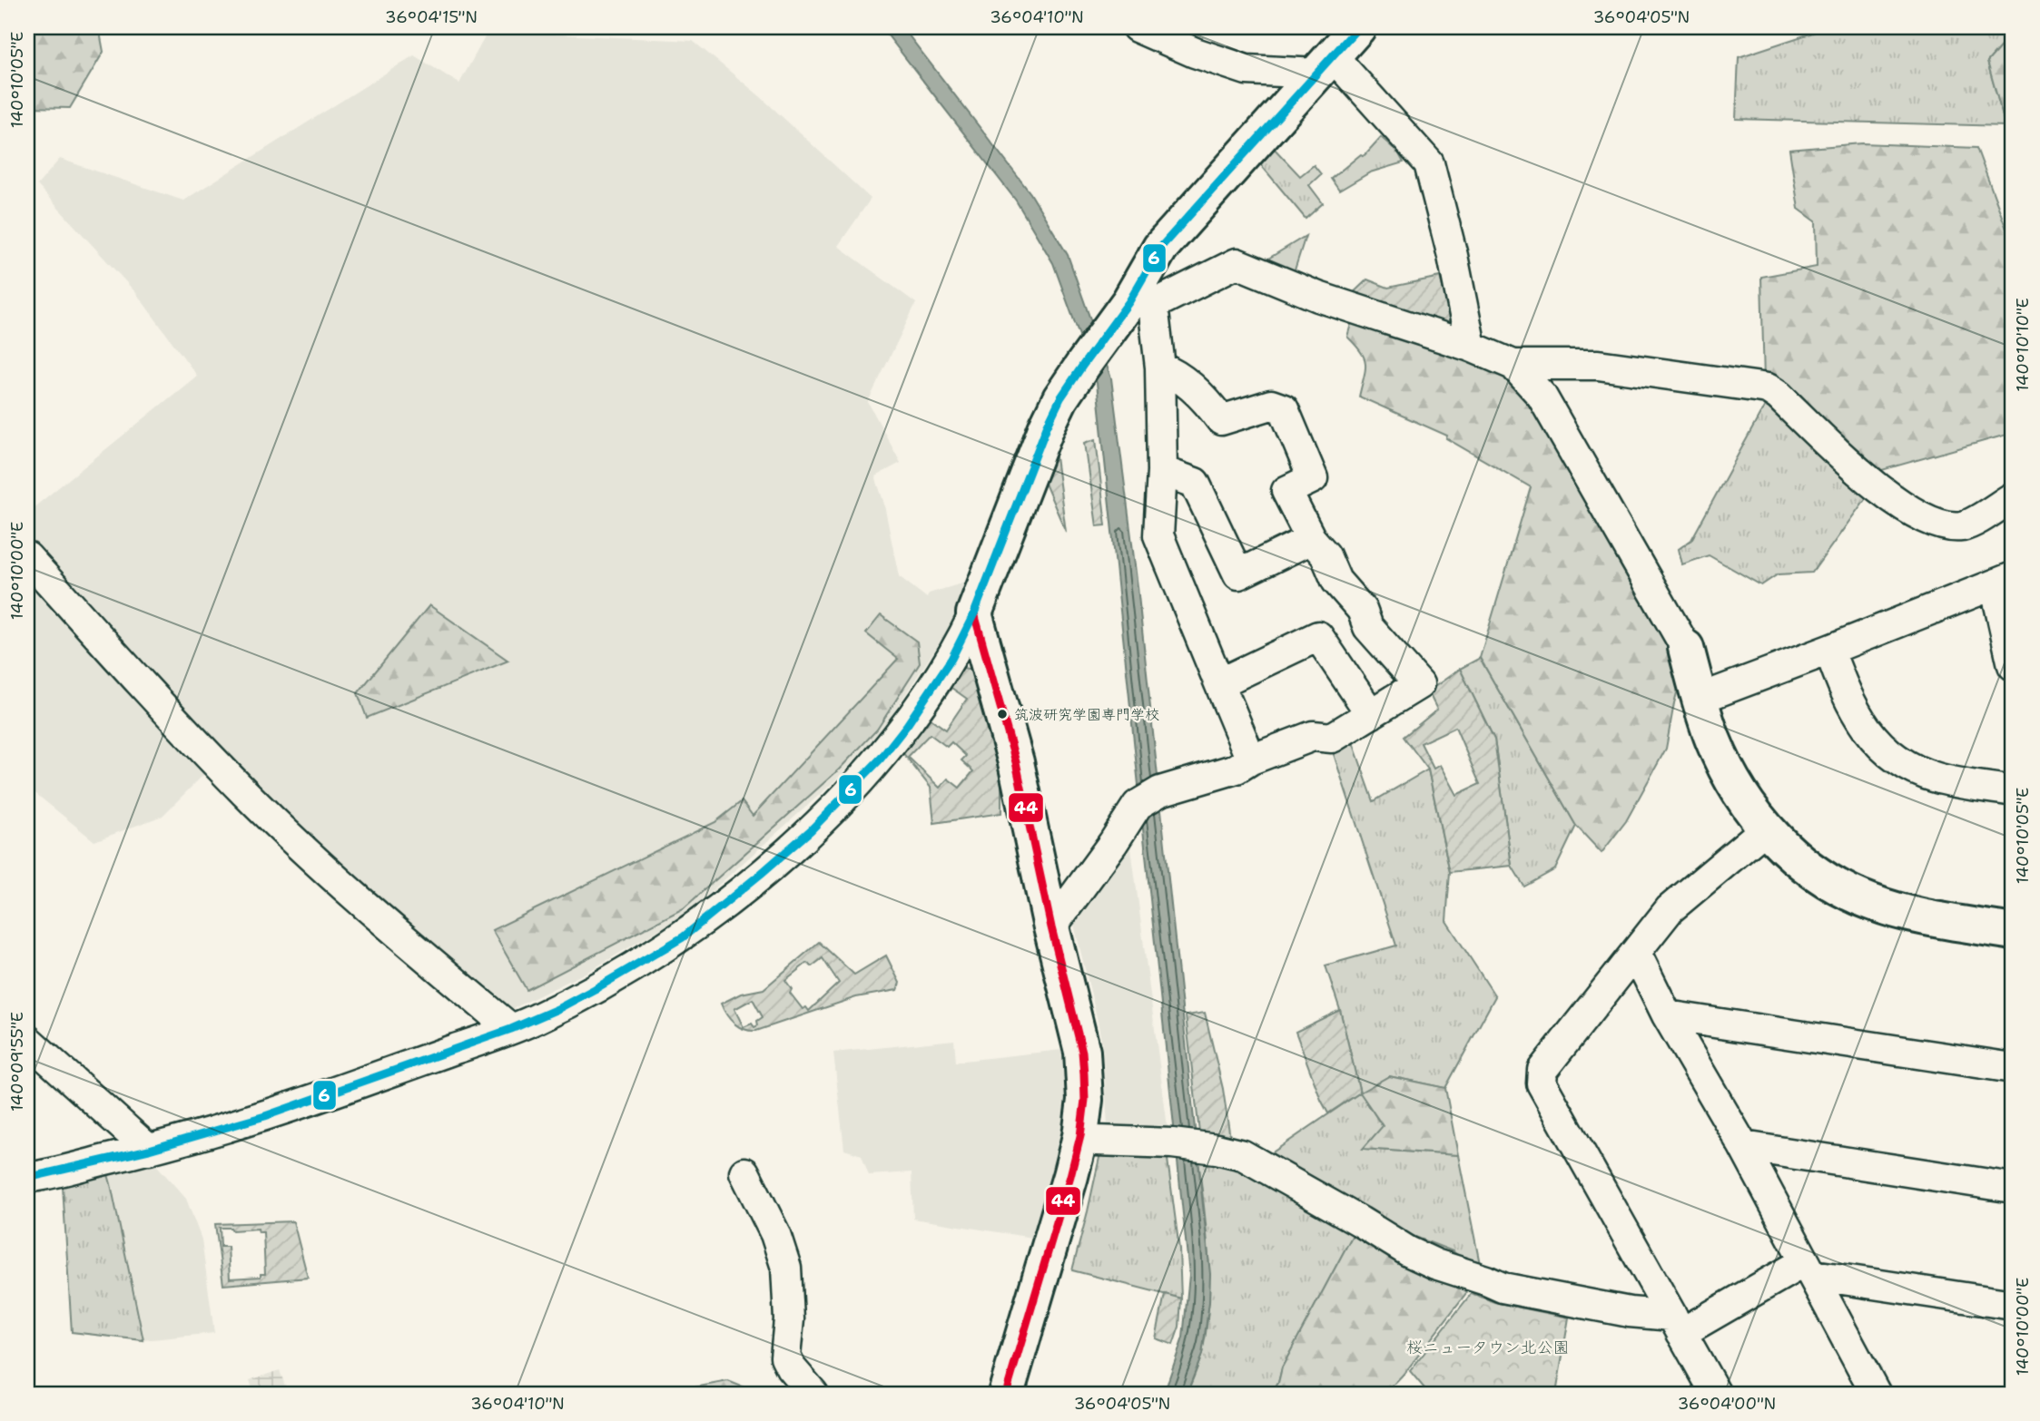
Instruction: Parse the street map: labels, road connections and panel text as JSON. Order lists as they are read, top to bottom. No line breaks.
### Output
{"parks":["桜ニュータウン北公園"],"places":["筑波研究学園専門学校"],"lines":["transit line 6","transit line 44"],"coordinates":["36°04'15\"N","36°04'10\"N","36°04'05\"N","140°10'05\"E","140°10'10\"E","140°10'00\"E","140°09'55\"E","36°04'00\"N"]}
